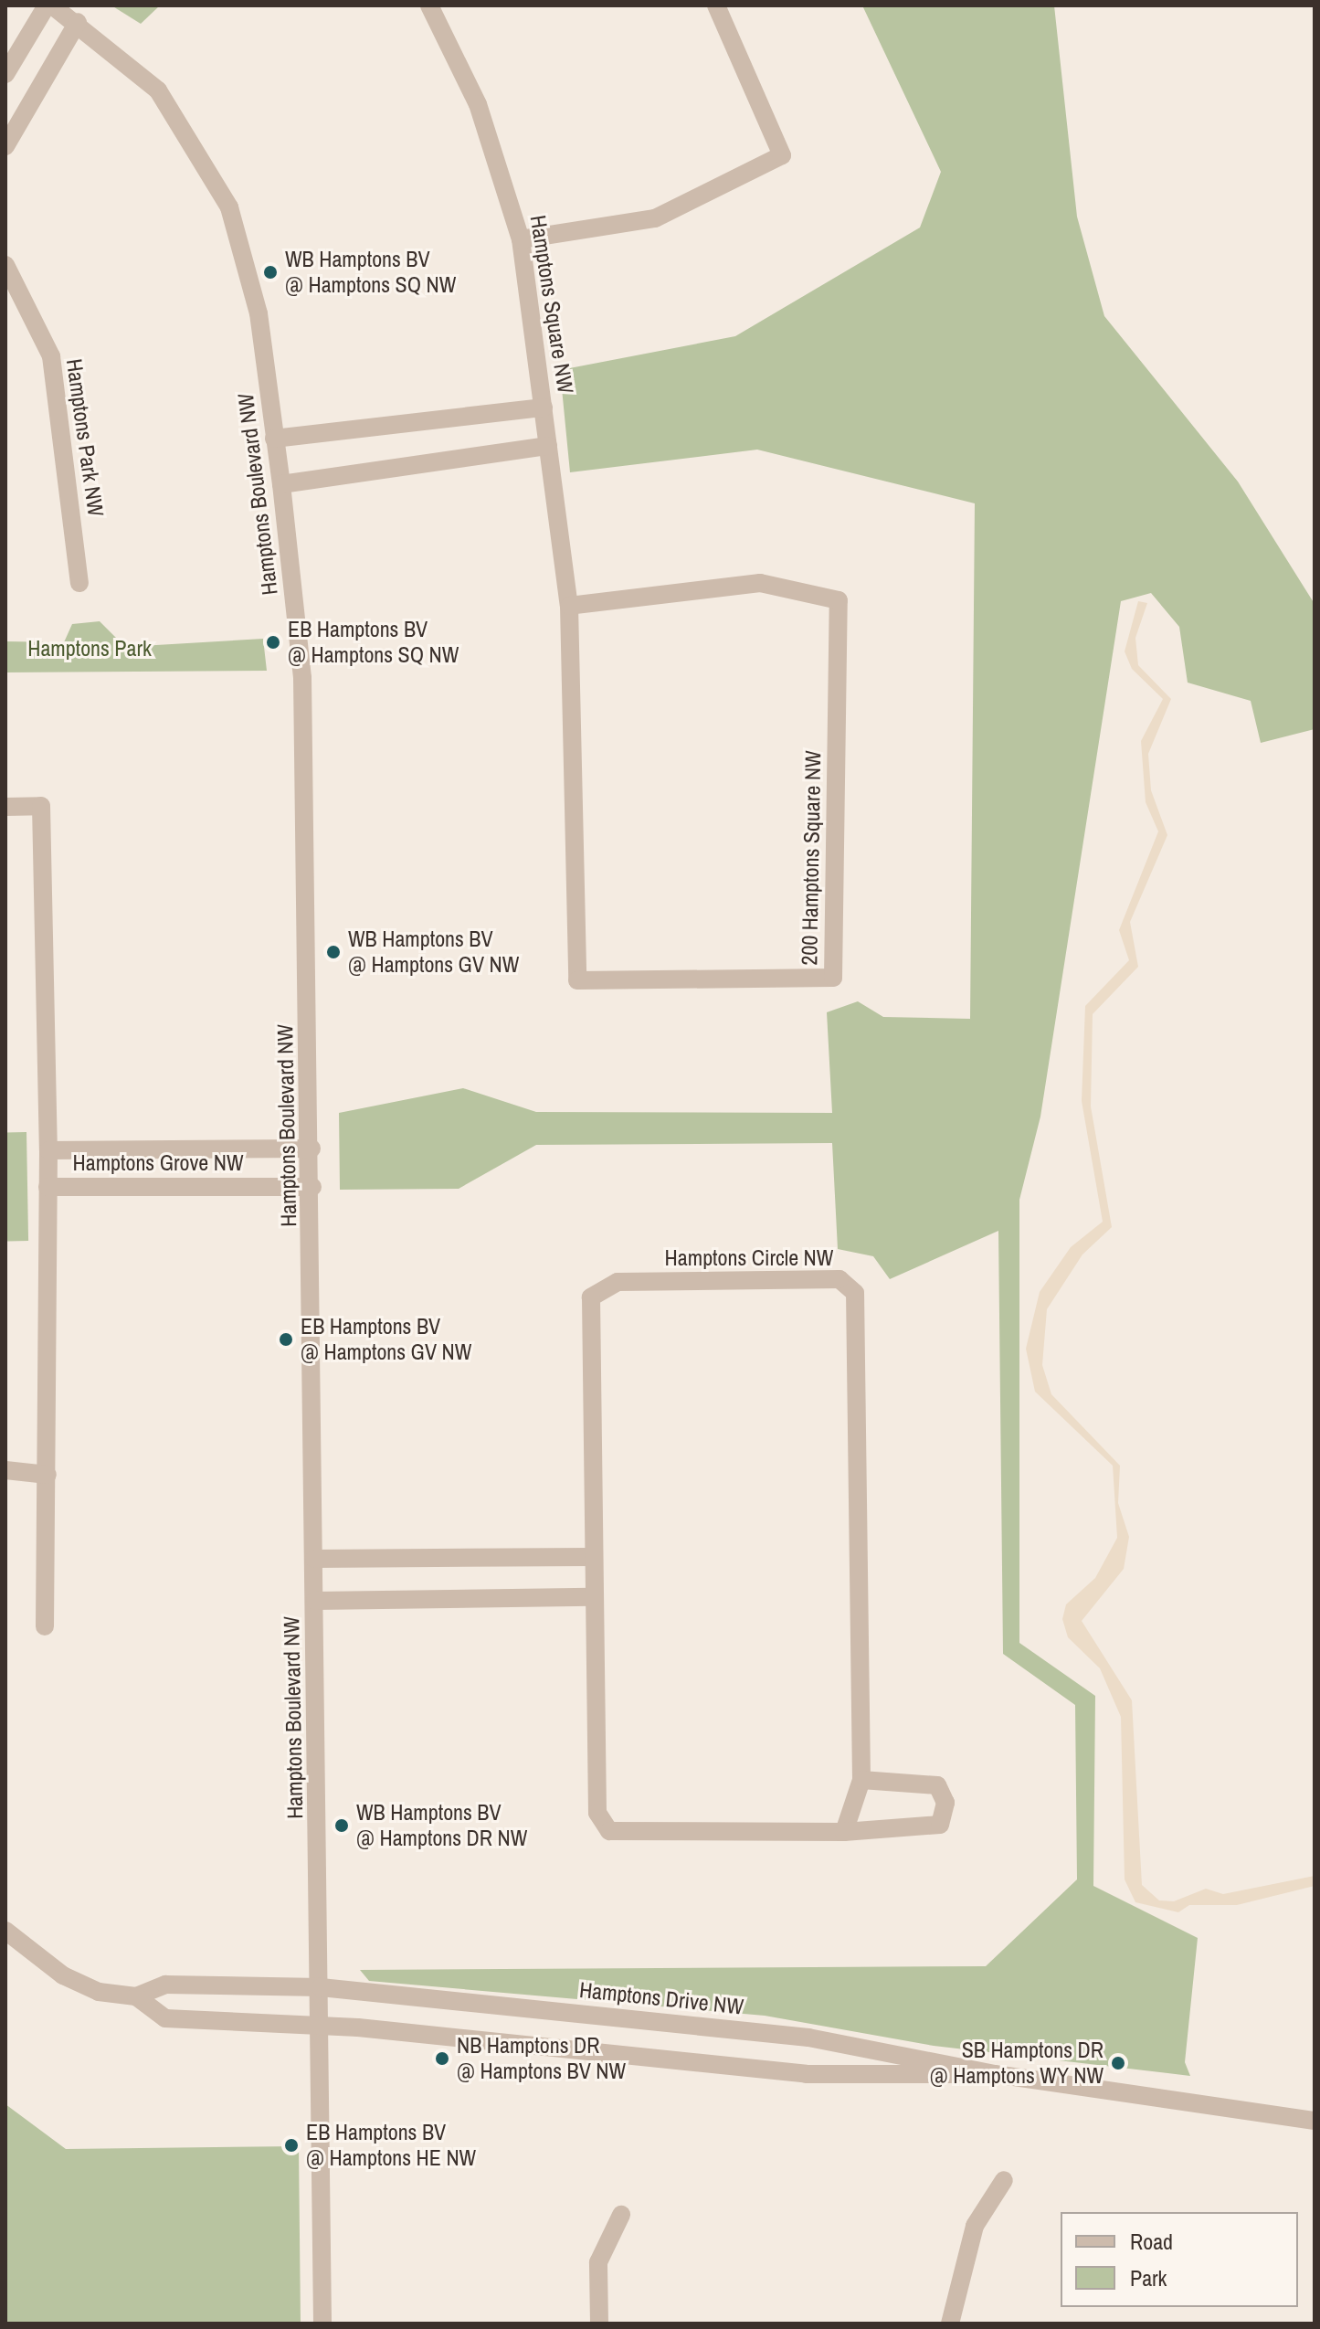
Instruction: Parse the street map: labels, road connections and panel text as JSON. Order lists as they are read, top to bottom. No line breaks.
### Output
{"streets":{"street":["Hamptons Square NW","Hamptons Park NW","Hamptons Boulevard NW","200 Hamptons Square NW","Hamptons Grove NW","Hamptons Circle NW","Hamptons Drive NW"]},"crossings":[["Hamptons Square NW","Hamptons Boulevard NW"],["Hamptons Square NW","200 Hamptons Square NW"],["Hamptons Boulevard NW","Hamptons Grove NW"],["Hamptons Boulevard NW","Hamptons Drive NW"]],"parks":["Hamptons Park"],"places":["WB Hamptons BV @ Hamptons SQ NW","EB Hamptons BV @ Hamptons SQ NW","WB Hamptons BV @ Hamptons GV NW","EB Hamptons BV @ Hamptons GV NW","WB Hamptons BV @ Hamptons DR NW","NB Hamptons DR @ Hamptons BV NW","SB Hamptons DR @ Hamptons WY NW","EB Hamptons BV @ Hamptons HE NW"],"legend":["Road","Park"]}
